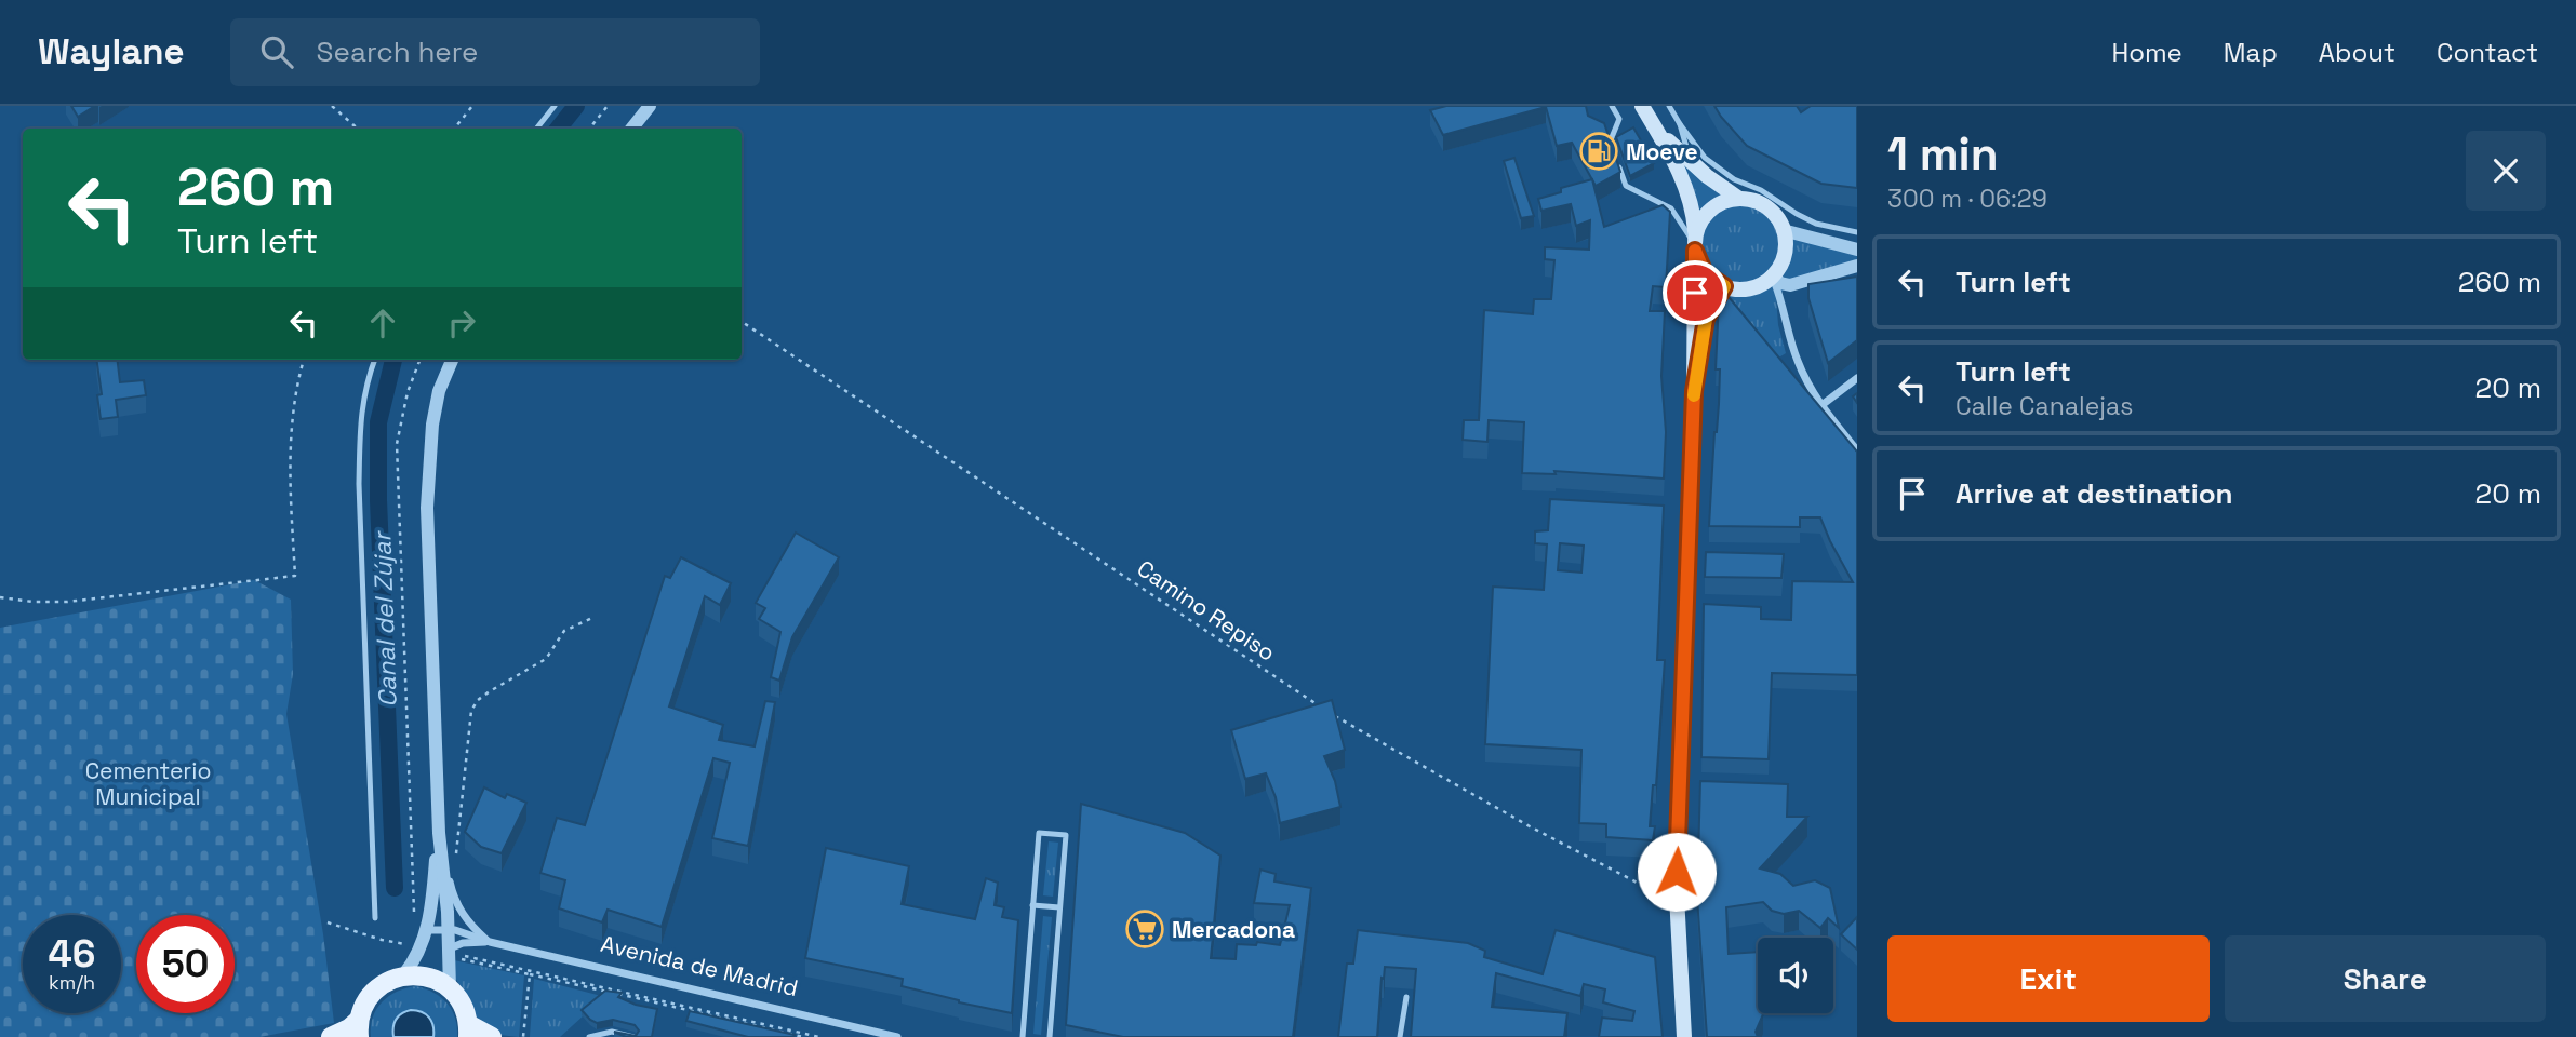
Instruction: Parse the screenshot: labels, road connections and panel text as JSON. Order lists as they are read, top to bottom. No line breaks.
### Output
{"streets":{"street":["Avenida de Madrid"],"path":["Camino Repiso"]},"water":["Canal del Zújar"],"parks":["Cementerio Municipal"],"places":{"fuel station":["Moeve"],"supermarket":["Mercadona"]},"page":{"header":"Waylane","search":"Search here","nav":["Home","Map","About","Contact"],"heading":["1 min","300 m · 06:29"],"turn":["260 m","Turn left"],"list":[{"name":"Turn left","value":"260 m"},{"name":"Turn left","note":"Calle Canalejas","value":"20 m"},{"name":"Arrive at destination","value":"20 m"}],"speed":"46 km/h","limit":"50","buttons":["Exit","Share"]}}
